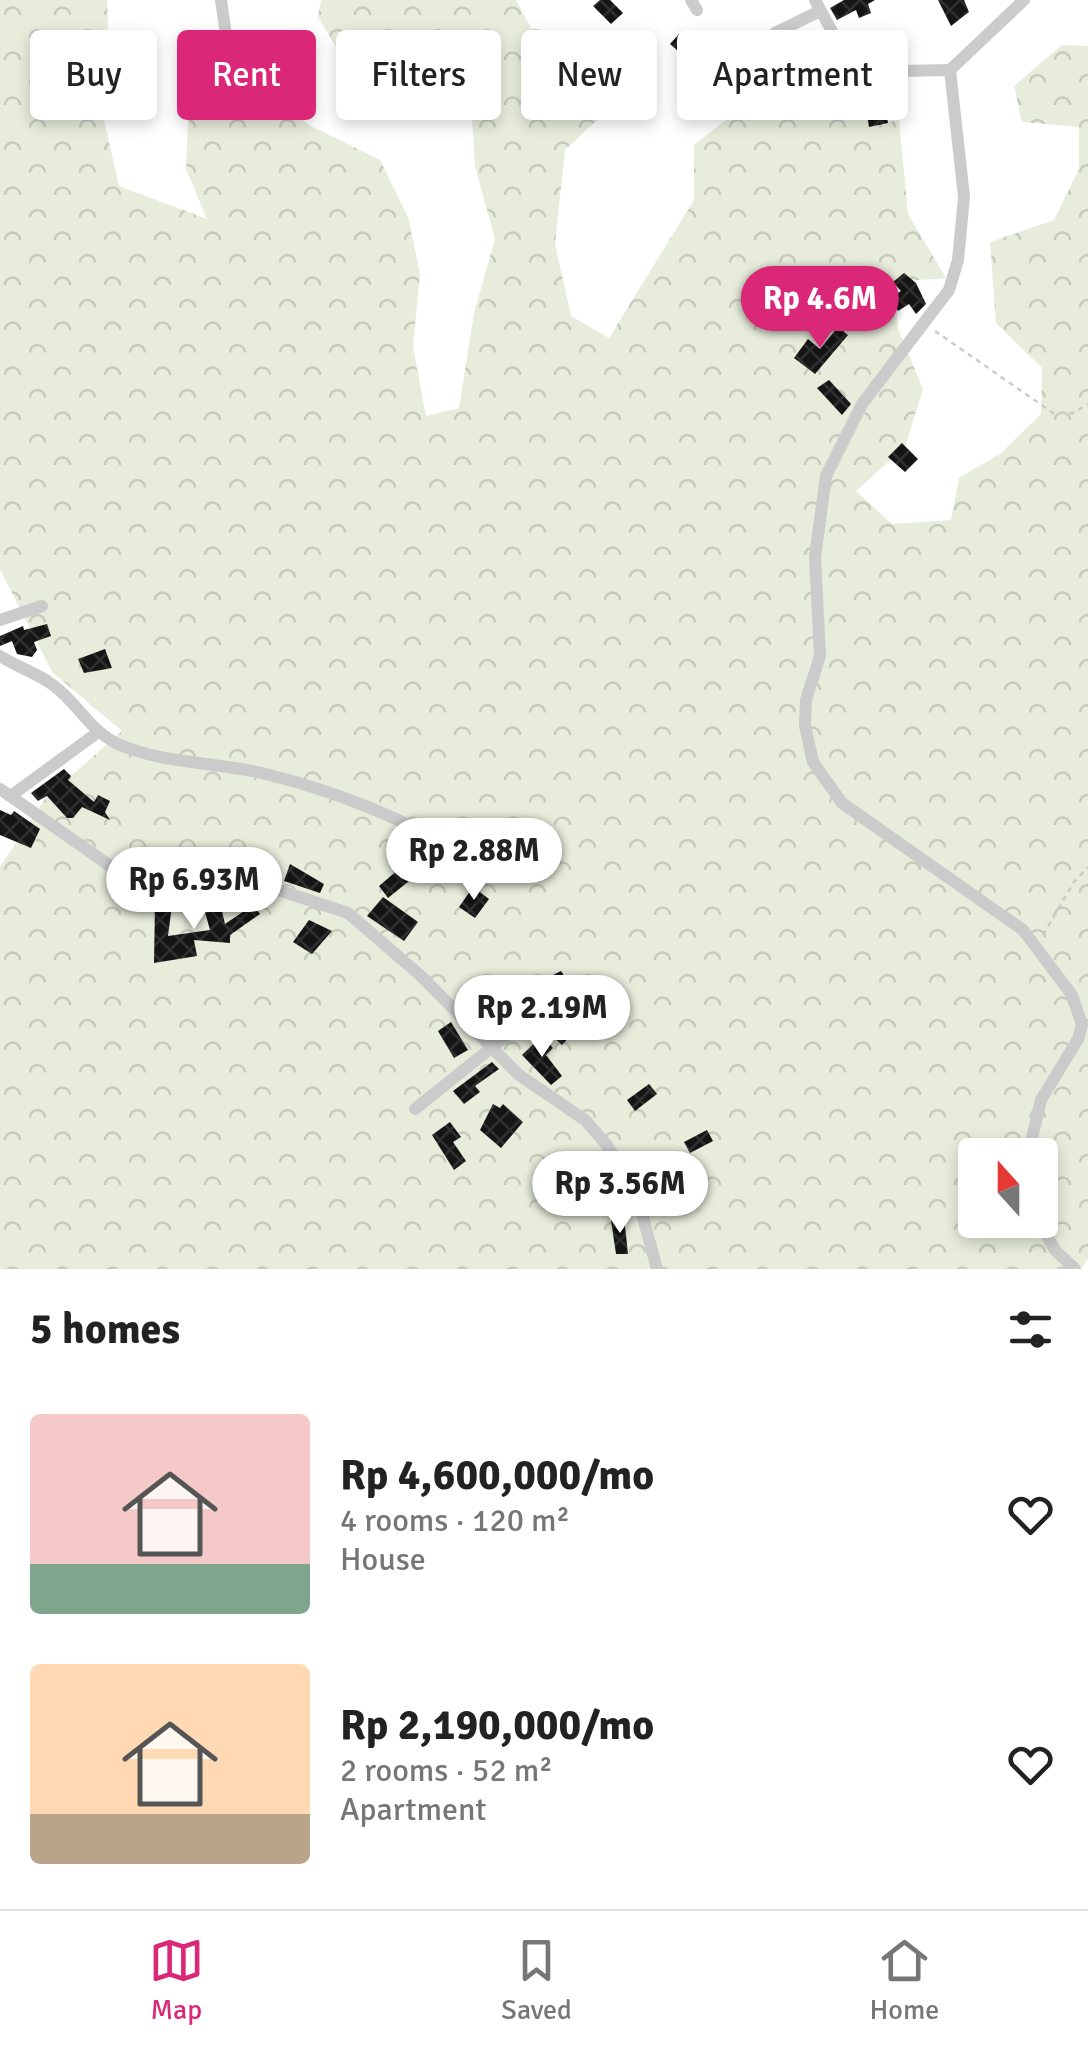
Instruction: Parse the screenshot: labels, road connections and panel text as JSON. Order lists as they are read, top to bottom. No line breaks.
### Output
{"north":"top","page":{"chip":["Buy","Rent","Filters","New","Apartment"],"price":["Rp 4.6M","Rp 2.88M","Rp 6.93M","Rp 2.19M","Rp 3.56M"],"heading":"5 homes","list":[{"name":"Rp 4,600,000/mo","note":"4 rooms · 120 m² · House"},{"name":"Rp 2,190,000/mo","note":"2 rooms · 52 m² · Apartment"}],"tabs":["Map","Saved","Home"]}}
